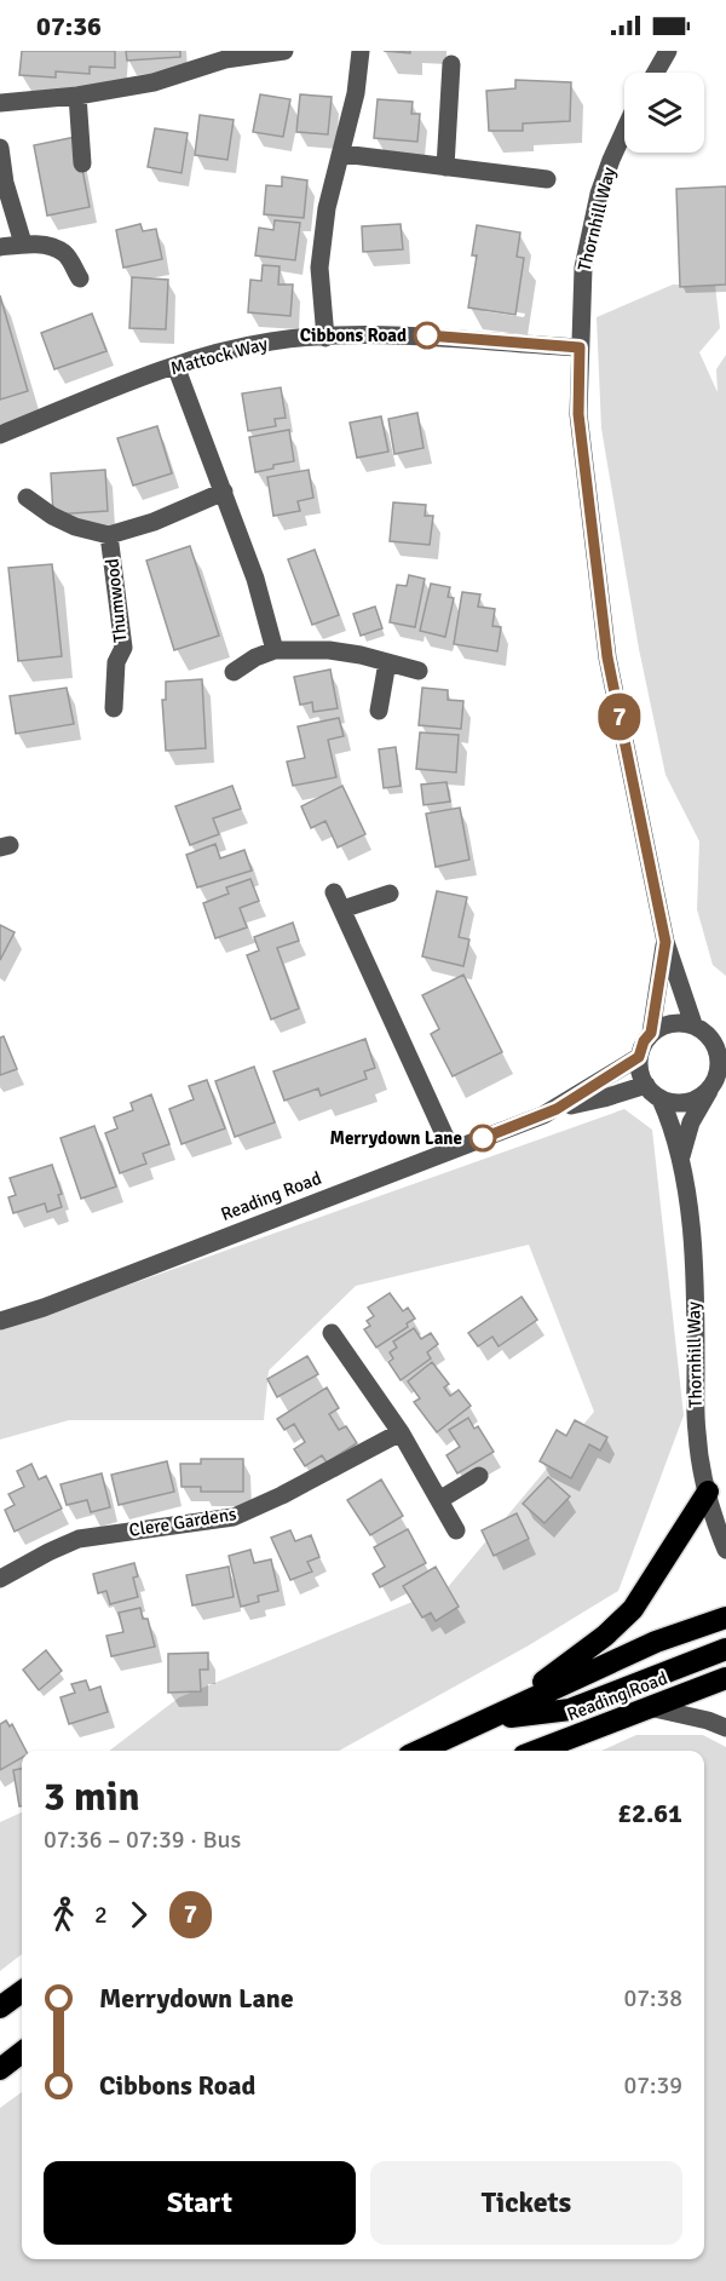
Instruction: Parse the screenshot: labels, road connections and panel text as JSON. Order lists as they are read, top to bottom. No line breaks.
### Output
{"streets":{"highway":["Reading Road"],"street":["Thornhill Way","Mattock Way","Thumwood","Clere Gardens"]},"crossings":[["Thornhill Way","Mattock Way"],["Thornhill Way","Reading Road"]],"places":["Cibbons Road","Merrydown Lane"],"lines":["bus line 7"],"page":{"status":"07:36","on_map":"7","heading":["3 min","07:36 – 07:39 · Bus","£2.61"],"legs":["2","7"],"list":[{"name":"Merrydown Lane","value":"07:38"},{"name":"Cibbons Road","value":"07:39"}],"buttons":["Start","Tickets"]}}
